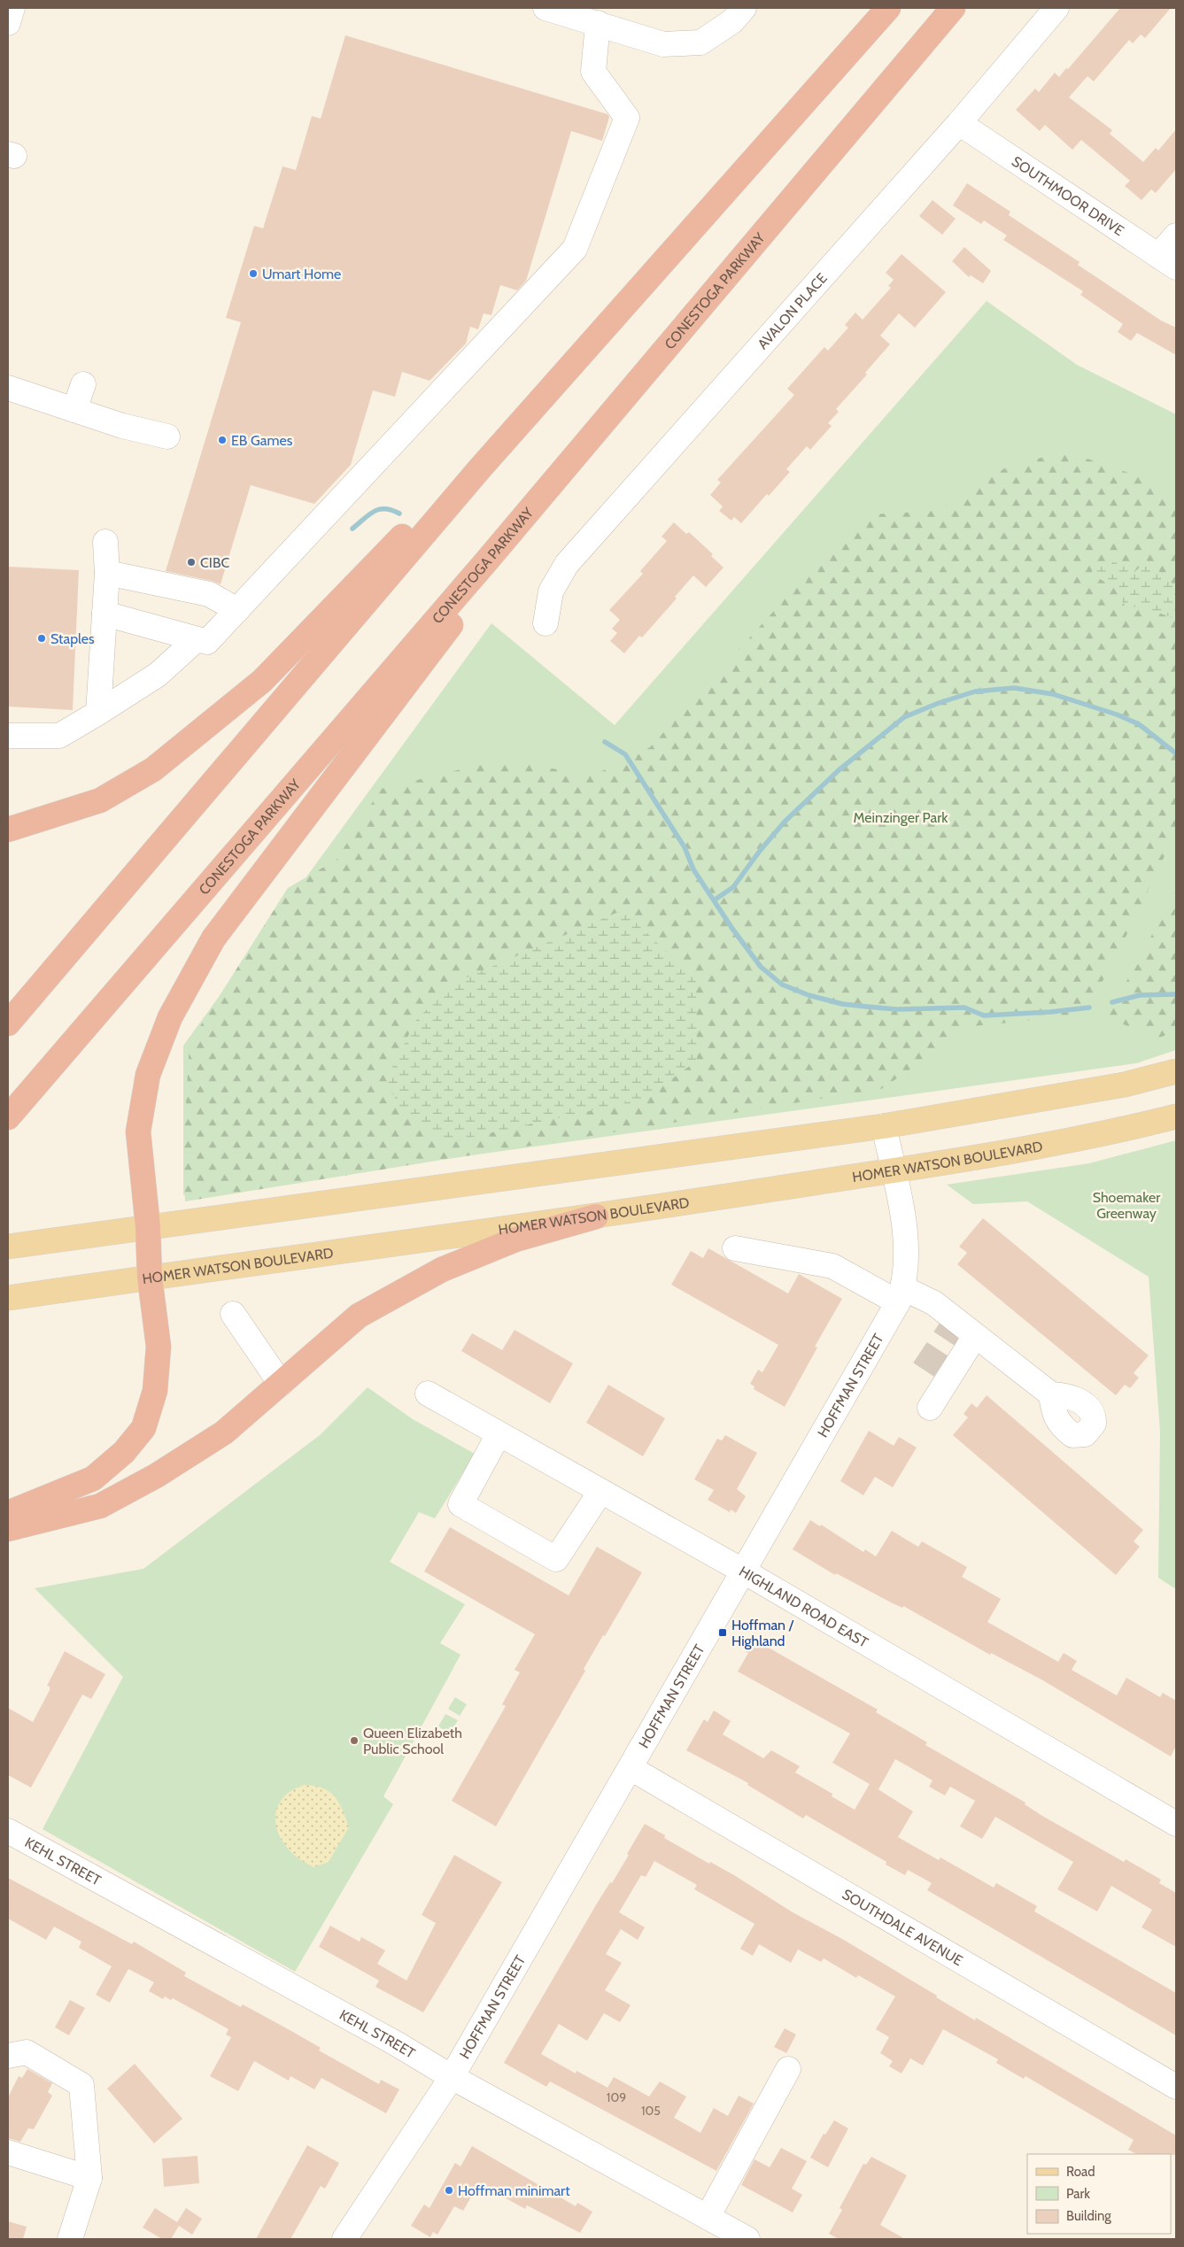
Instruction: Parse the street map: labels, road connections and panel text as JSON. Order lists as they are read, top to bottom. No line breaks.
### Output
{"streets":{"highway":["CONESTOGA PARKWAY"],"main road":["HOMER WATSON BOULEVARD"],"street":["SOUTHMOOR DRIVE","AVALON PLACE","HOFFMAN STREET","HIGHLAND ROAD EAST","KEHL STREET","SOUTHDALE AVENUE"]},"crossings":[["SOUTHMOOR DRIVE","AVALON PLACE"],["HOMER WATSON BOULEVARD","HOFFMAN STREET"],["HOFFMAN STREET","HIGHLAND ROAD EAST"],["HOFFMAN STREET","KEHL STREET"],["HOFFMAN STREET","SOUTHDALE AVENUE"]],"parks":["Meinzinger Park","Shoemaker Greenway"],"places":{"other":["Umart Home","EB Games","CIBC","Staples","Queen Elizabeth Public School","Hoffman minimart"],"transit":["Hoffman / Highland"]},"house_numbers":["109","105"],"legend":["Road","Park","Building"]}
